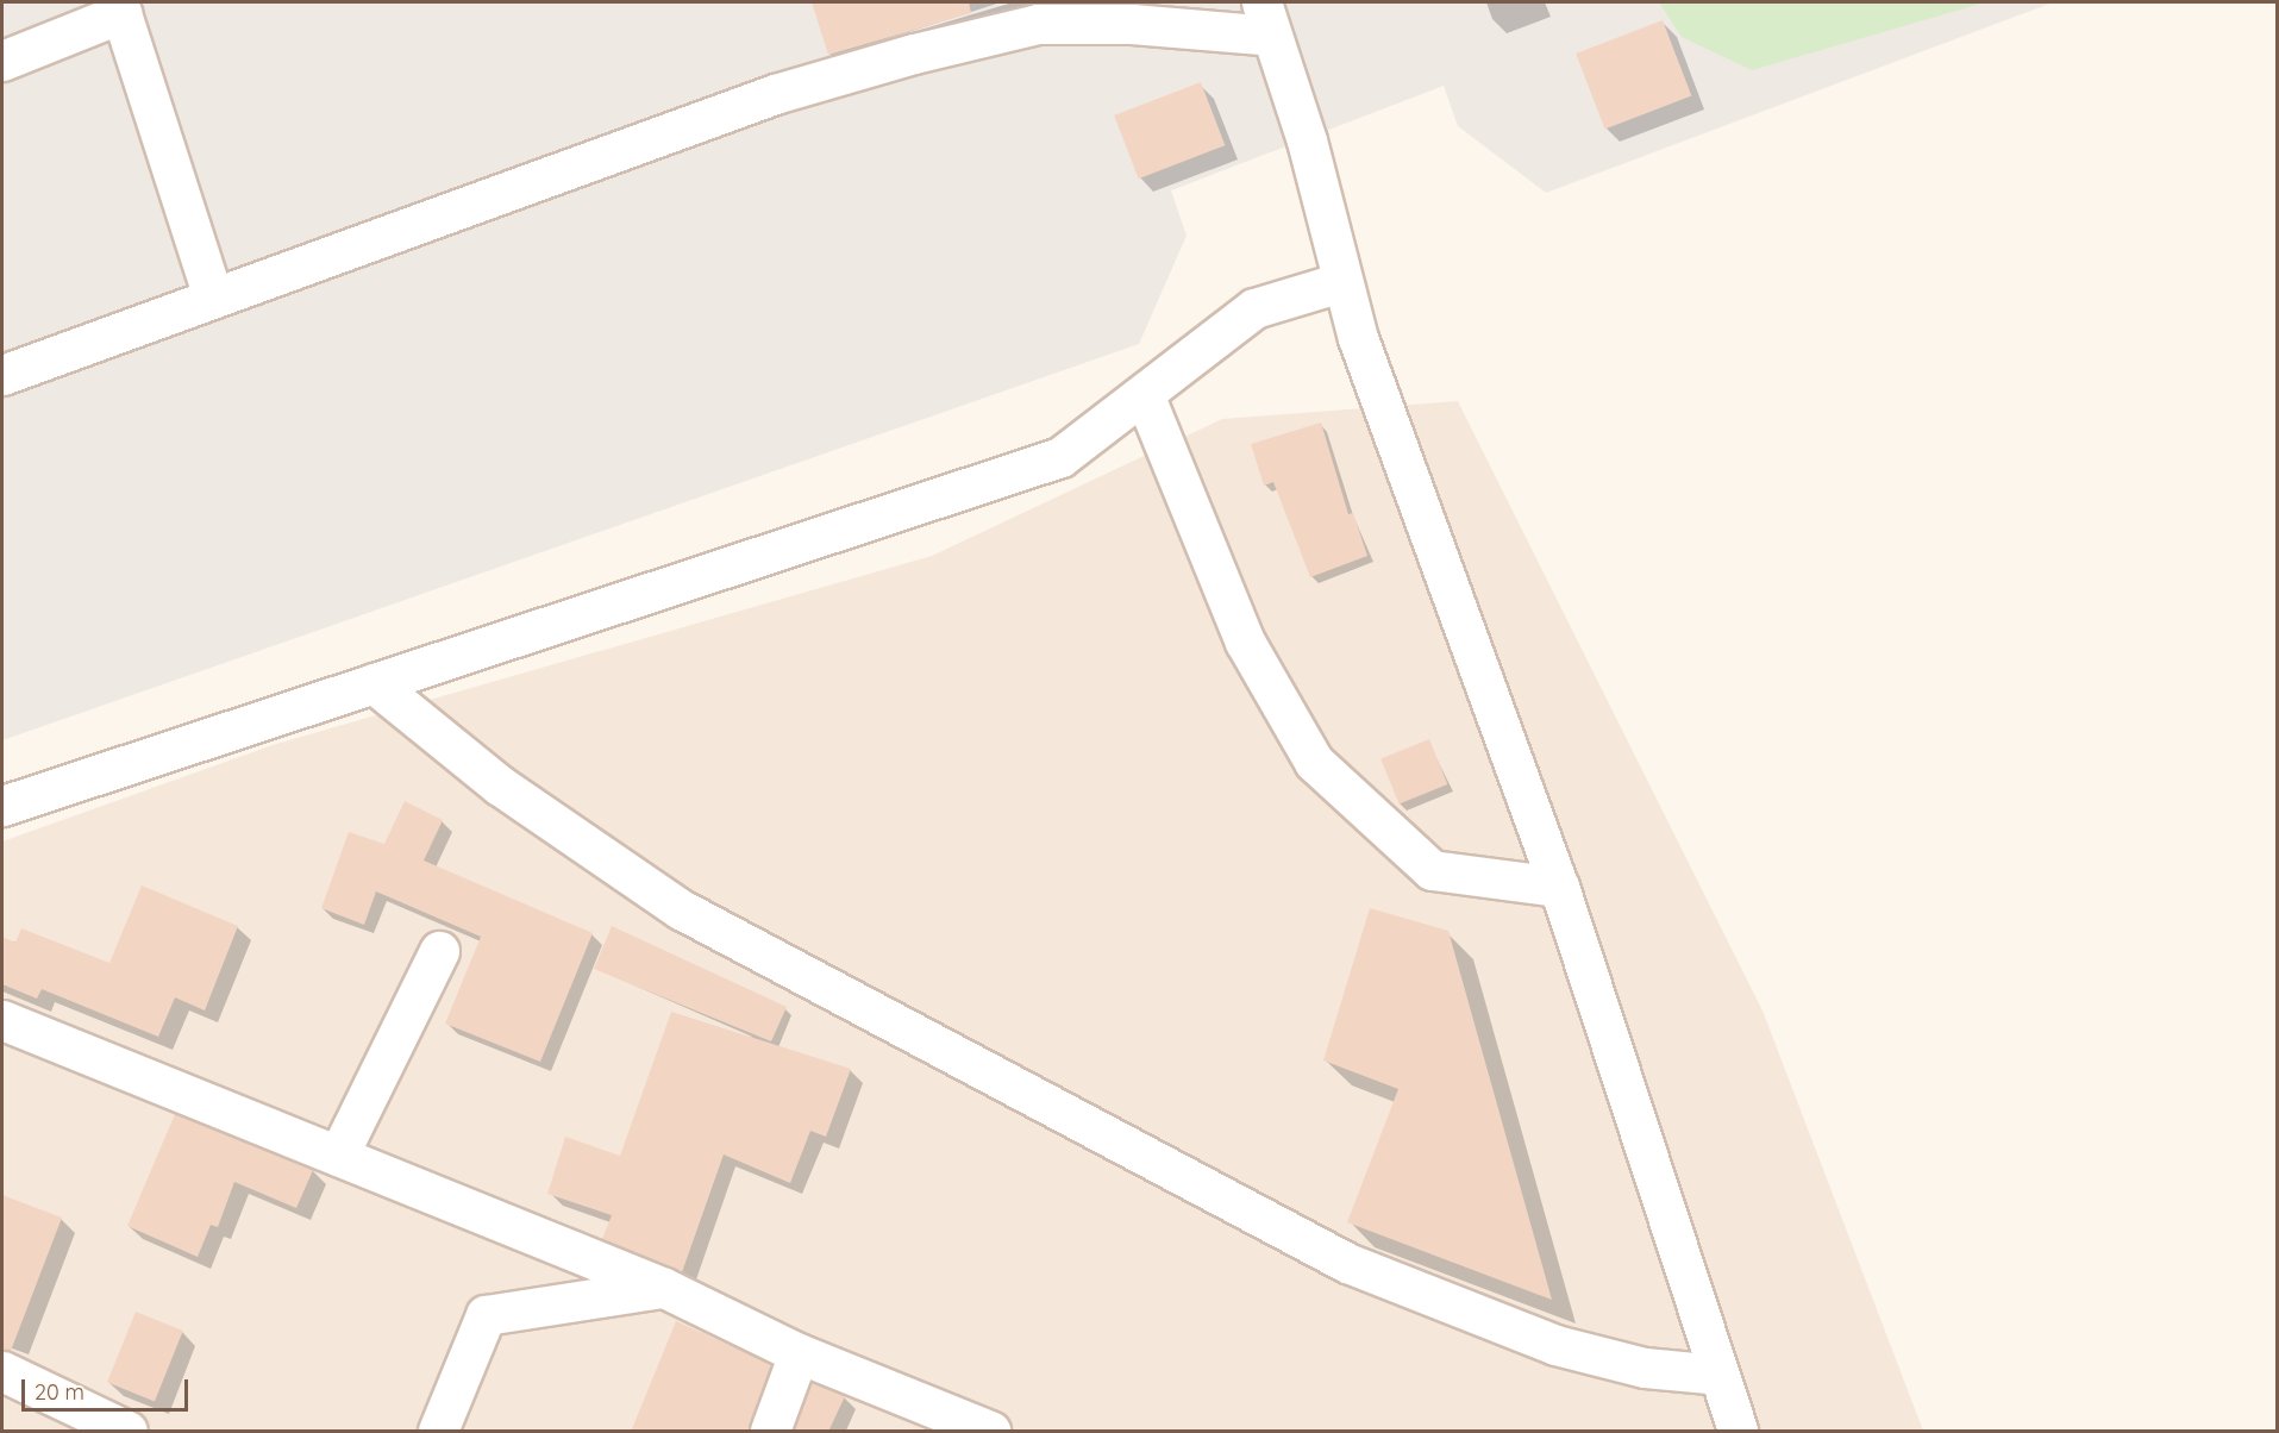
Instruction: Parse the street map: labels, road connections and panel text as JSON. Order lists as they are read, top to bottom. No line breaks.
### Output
{"scale_bar":"20 m"}
